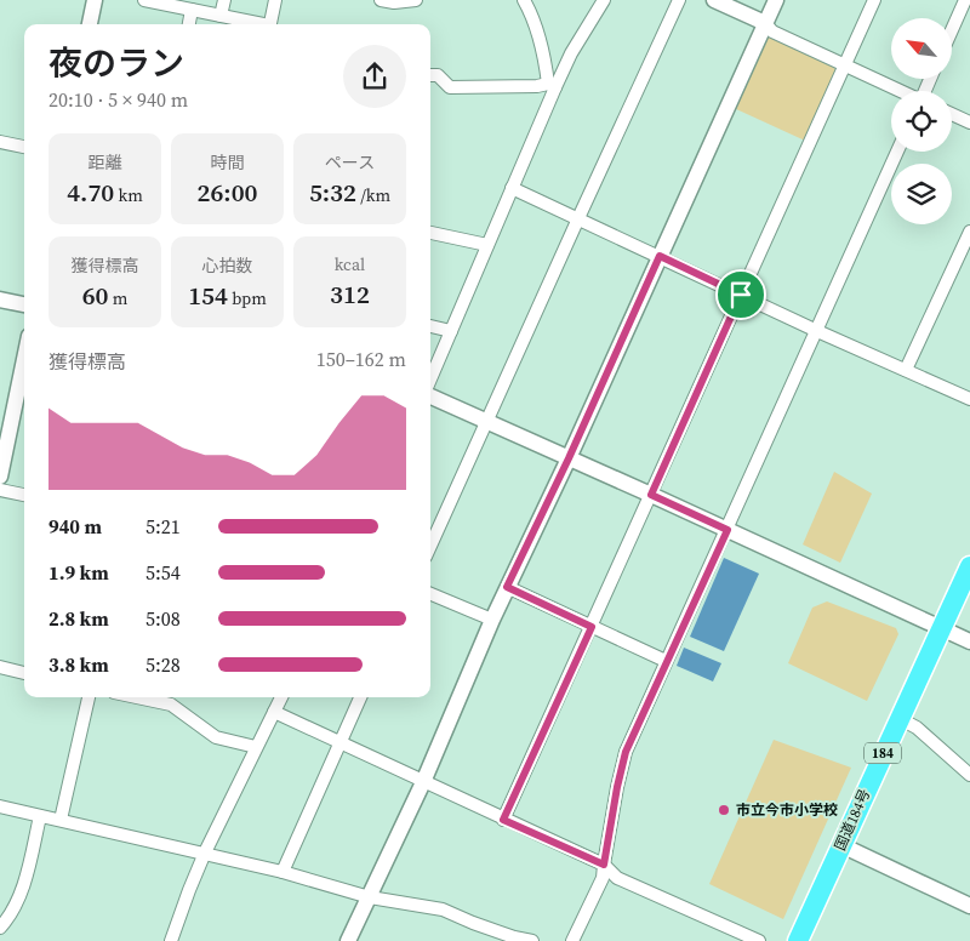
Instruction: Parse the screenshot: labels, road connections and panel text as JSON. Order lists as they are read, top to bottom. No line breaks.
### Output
{"streets":{"highway":["184","国道184号"]},"places":["市立今市小学校"],"north":"top left","page":{"heading":["夜のラン","20:10 · 5 × 940 m"],"stats":[["距離","4.70 km"],["時間","26:00"],["ペース","5:32 /km"],["獲得標高","60 m"],["心拍数","154 bpm"],["kcal","312"]],"chart":["獲得標高","150–162 m"],"list":[{"name":"940 m","note":"5:21"},{"name":"1.9 km","note":"5:54"},{"name":"2.8 km","note":"5:08"},{"name":"3.8 km","note":"5:28"}]}}
